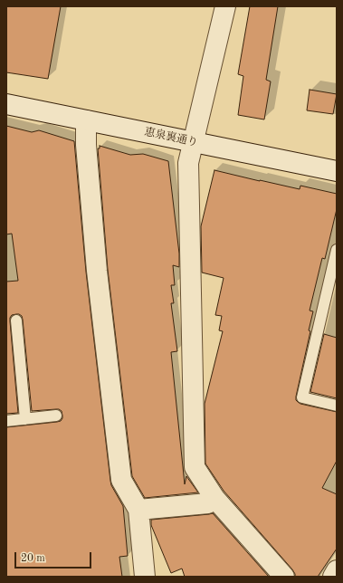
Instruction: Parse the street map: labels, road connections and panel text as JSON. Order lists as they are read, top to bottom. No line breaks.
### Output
{"streets":{"street":["恵泉裏通り"]},"scale_bar":"20 m"}
